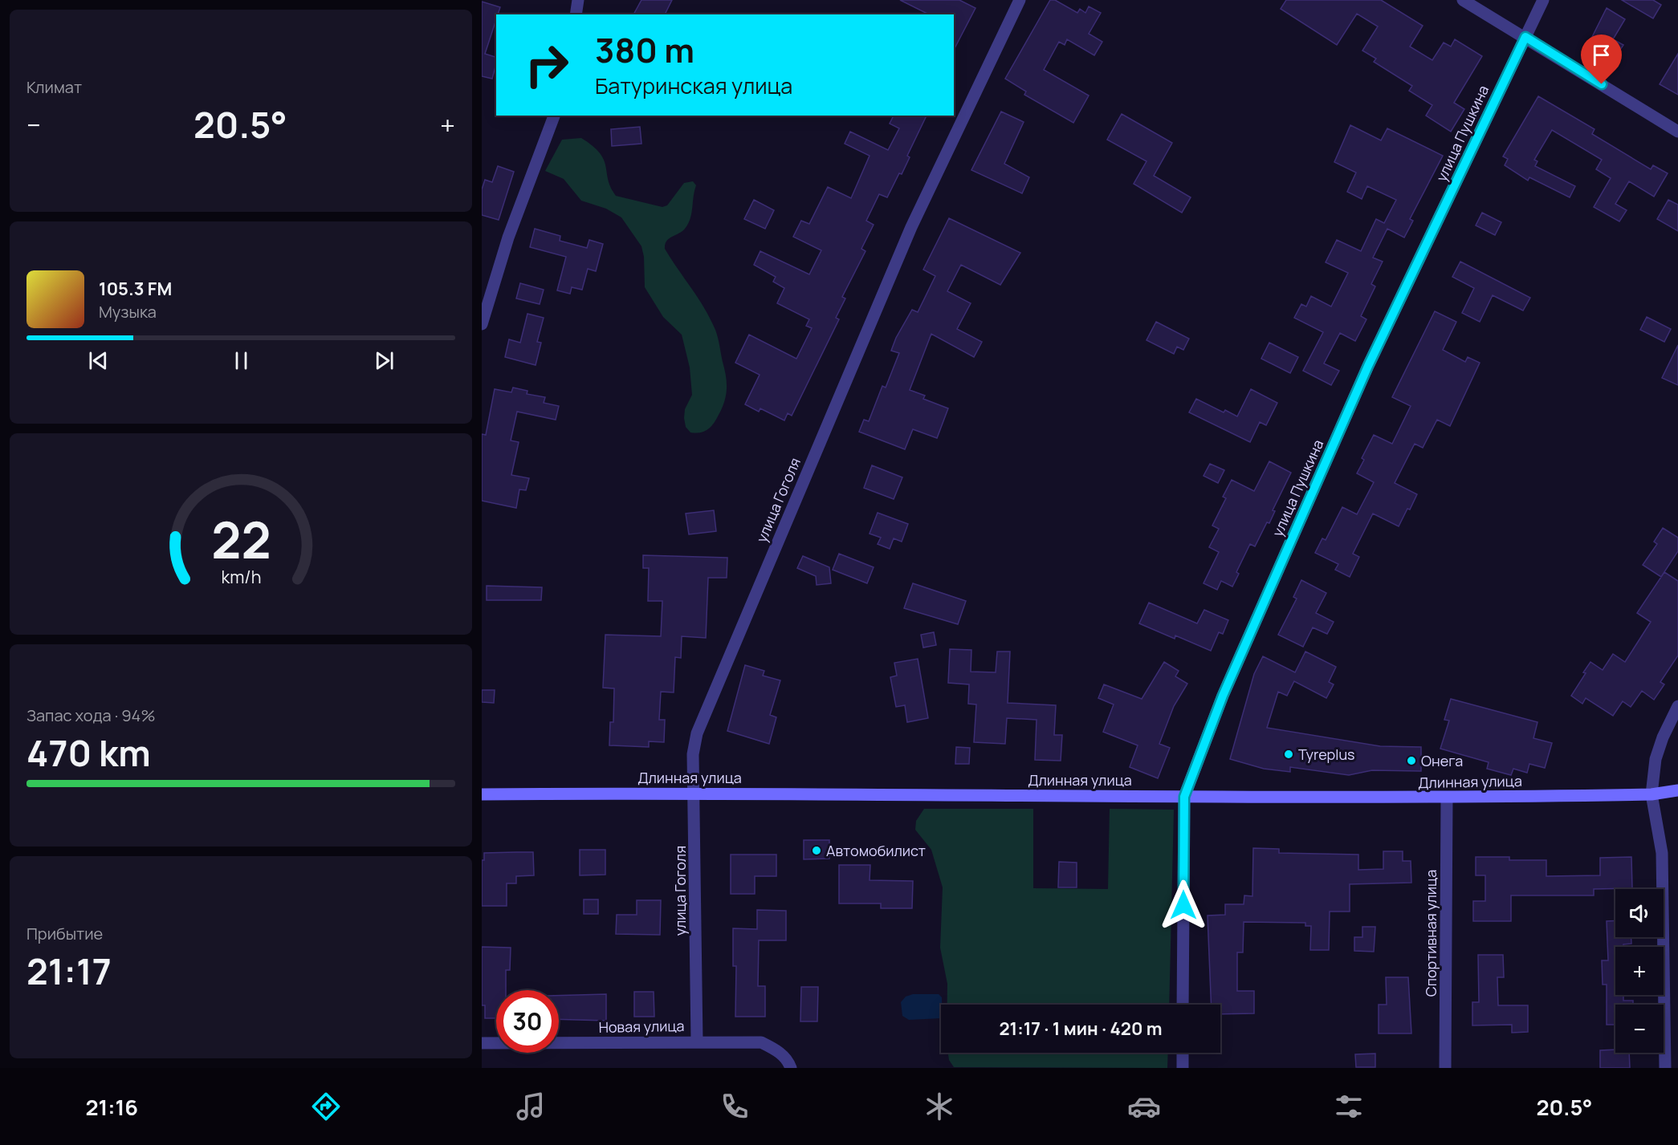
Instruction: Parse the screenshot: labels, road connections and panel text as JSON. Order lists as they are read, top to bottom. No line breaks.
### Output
{"streets":{"street":["улица Пушкина","улица Гоголя","Длинная улица","Спортивная улица","Новая улица"]},"crossings":[["улица Пушкина","Длинная улица"],["улица Гоголя","Длинная улица"],["улица Гоголя","Новая улица"],["Длинная улица","Спортивная улица"]],"places":["Tyreplus","Онега","Автомобилист"],"page":{"tile":["Климат",["Запас хода · 94%","470 km"],["Прибытие","21:17"]],"turn":["380 m","Батуринская улица"],"heat":["−","20.5°","+"],"song":["105.3 FM","Музыка"],"map_buttons":["+","−"],"limit":"30","trip":"21:17 · 1 мин · 420 m","tabs":["21:16","20.5°"],"gauge":["22","km/h"]}}
